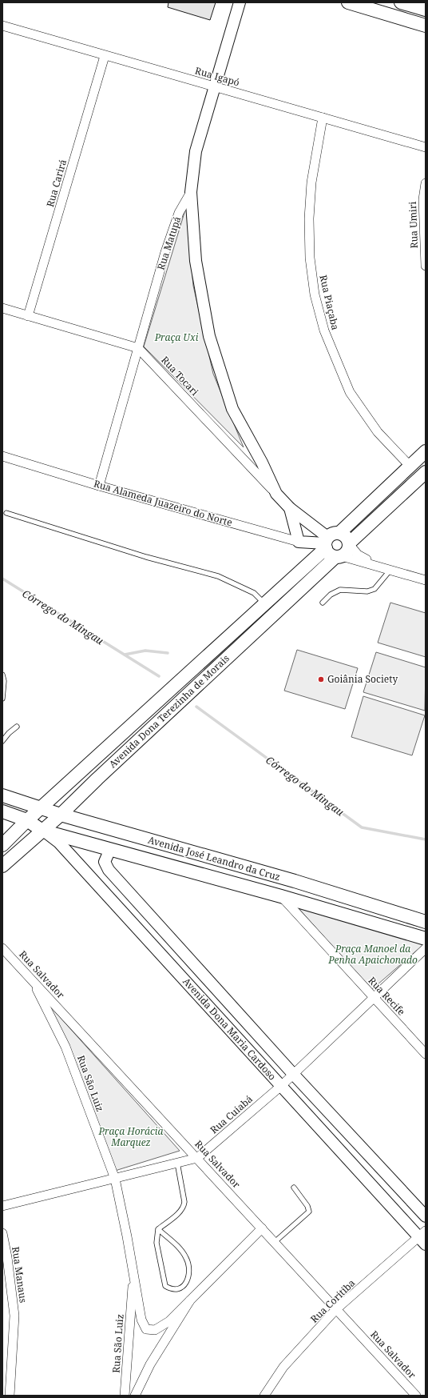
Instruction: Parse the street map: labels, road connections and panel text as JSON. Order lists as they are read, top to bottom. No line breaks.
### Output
{"streets":{"main road":["Avenida Dona Terezinha de Morais","Avenida José Leandro da Cruz","Avenida Dona Maria Cardoso"],"street":["Rua Igapó","Rua Carirá","Rua Umiri","Rua Matupá","Rua Piaçaba","Rua Tocari","Rua Alameda Juazeiro do Norte","Rua Salvador","Rua Recife","Rua São Luiz","Rua Cuiabá","Rua Manaus","Rua Coritiba"]},"crossings":[["Rua Igapó","Rua Carirá"],["Rua Igapó","Rua Matupá"],["Rua Igapó","Rua Piaçaba"],["Rua Matupá","Rua Tocari"],["Rua Matupá","Rua Alameda Juazeiro do Norte"],["Rua Alameda Juazeiro do Norte","Avenida Dona Terezinha de Morais"],["Avenida Dona Terezinha de Morais","Avenida José Leandro da Cruz"],["Avenida Dona Terezinha de Morais","Avenida Dona Maria Cardoso"],["Avenida José Leandro da Cruz","Rua Recife"],["Avenida José Leandro da Cruz","Avenida Dona Maria Cardoso"],["Rua Salvador","Rua São Luiz"],["Rua Salvador","Rua Cuiabá"],["Rua Salvador","Rua Coritiba"],["Rua Recife","Rua Cuiabá"],["Avenida Dona Maria Cardoso","Rua Cuiabá"],["Avenida Dona Maria Cardoso","Rua Coritiba"],["Rua São Luiz","Rua Cuiabá"]],"water":["Córrego do Mingau"],"parks":["Praça Uxi","Praça Manoel da Penha Apaichonado","Praça Horácia Marquez"],"places":["Goiânia Society"]}
